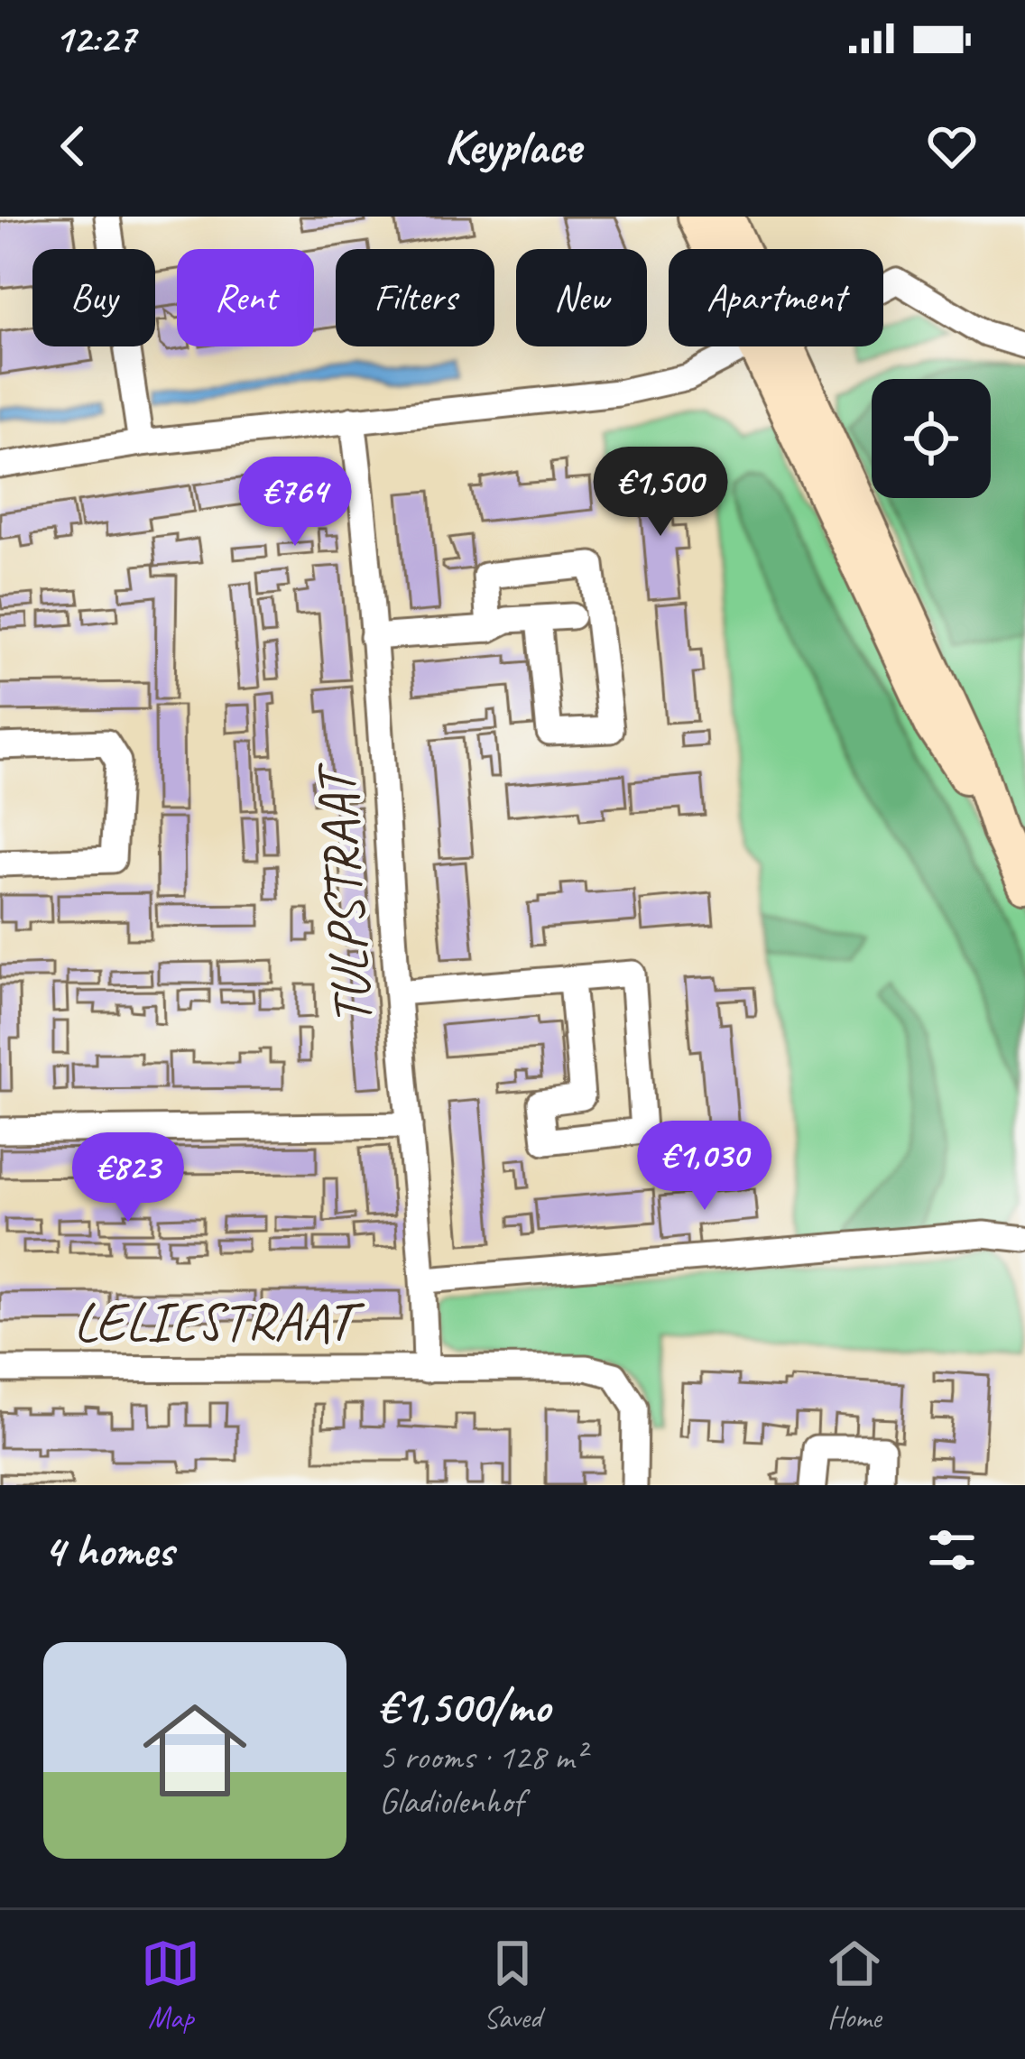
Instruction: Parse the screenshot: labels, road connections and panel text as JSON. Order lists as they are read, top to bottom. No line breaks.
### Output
{"streets":{"street":["TULPSTRAAT","LELIESTRAAT"]},"crossings":[["TULPSTRAAT","LELIESTRAAT"]],"page":{"status":"12:27","header":"Keyplace","chip":["Buy","Rent","Filters","New","Apartment"],"price":["€1,500","€764","€1,030","€823"],"heading":"4 homes","list":[{"name":"€1,500/mo","note":"5 rooms · 128 m² · Gladiolenhof"}],"tabs":["Map","Saved","Home"]}}
